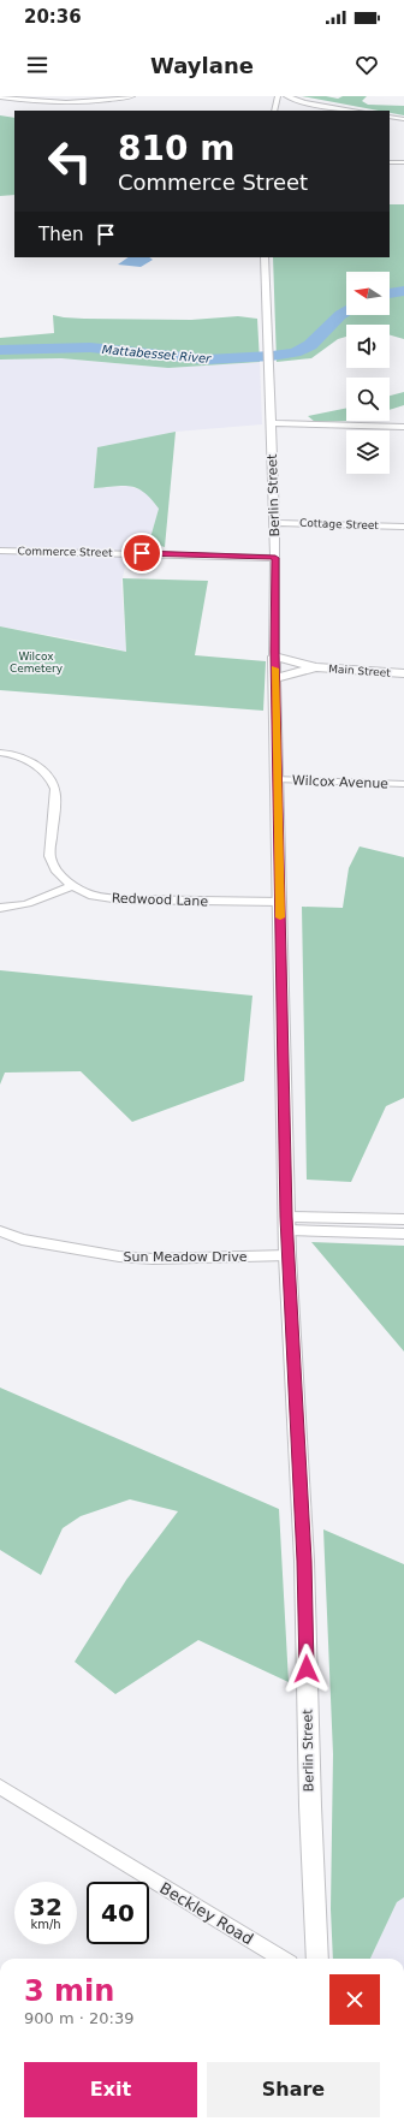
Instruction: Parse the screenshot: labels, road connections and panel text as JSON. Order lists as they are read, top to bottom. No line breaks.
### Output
{"streets":{"street":["Berlin Street","Cottage Street","Commerce Street","Main Street","Wilcox Avenue","Redwood Lane","Sun Meadow Drive","Beckley Road"]},"crossings":[["Berlin Street","Cottage Street"],["Berlin Street","Commerce Street"],["Berlin Street","Main Street"],["Berlin Street","Wilcox Avenue"],["Berlin Street","Redwood Lane"],["Berlin Street","Sun Meadow Drive"]],"water":["Mattabesset River"],"parks":["Wilcox Cemetery"],"north":"left","page":{"status":"20:36","header":"Waylane","turn":["810 m","Commerce Street"],"then":"Then","speed":"32 km/h","limit":"40","heading":["3 min","900 m · 20:39"],"buttons":["Exit","Share"]}}
